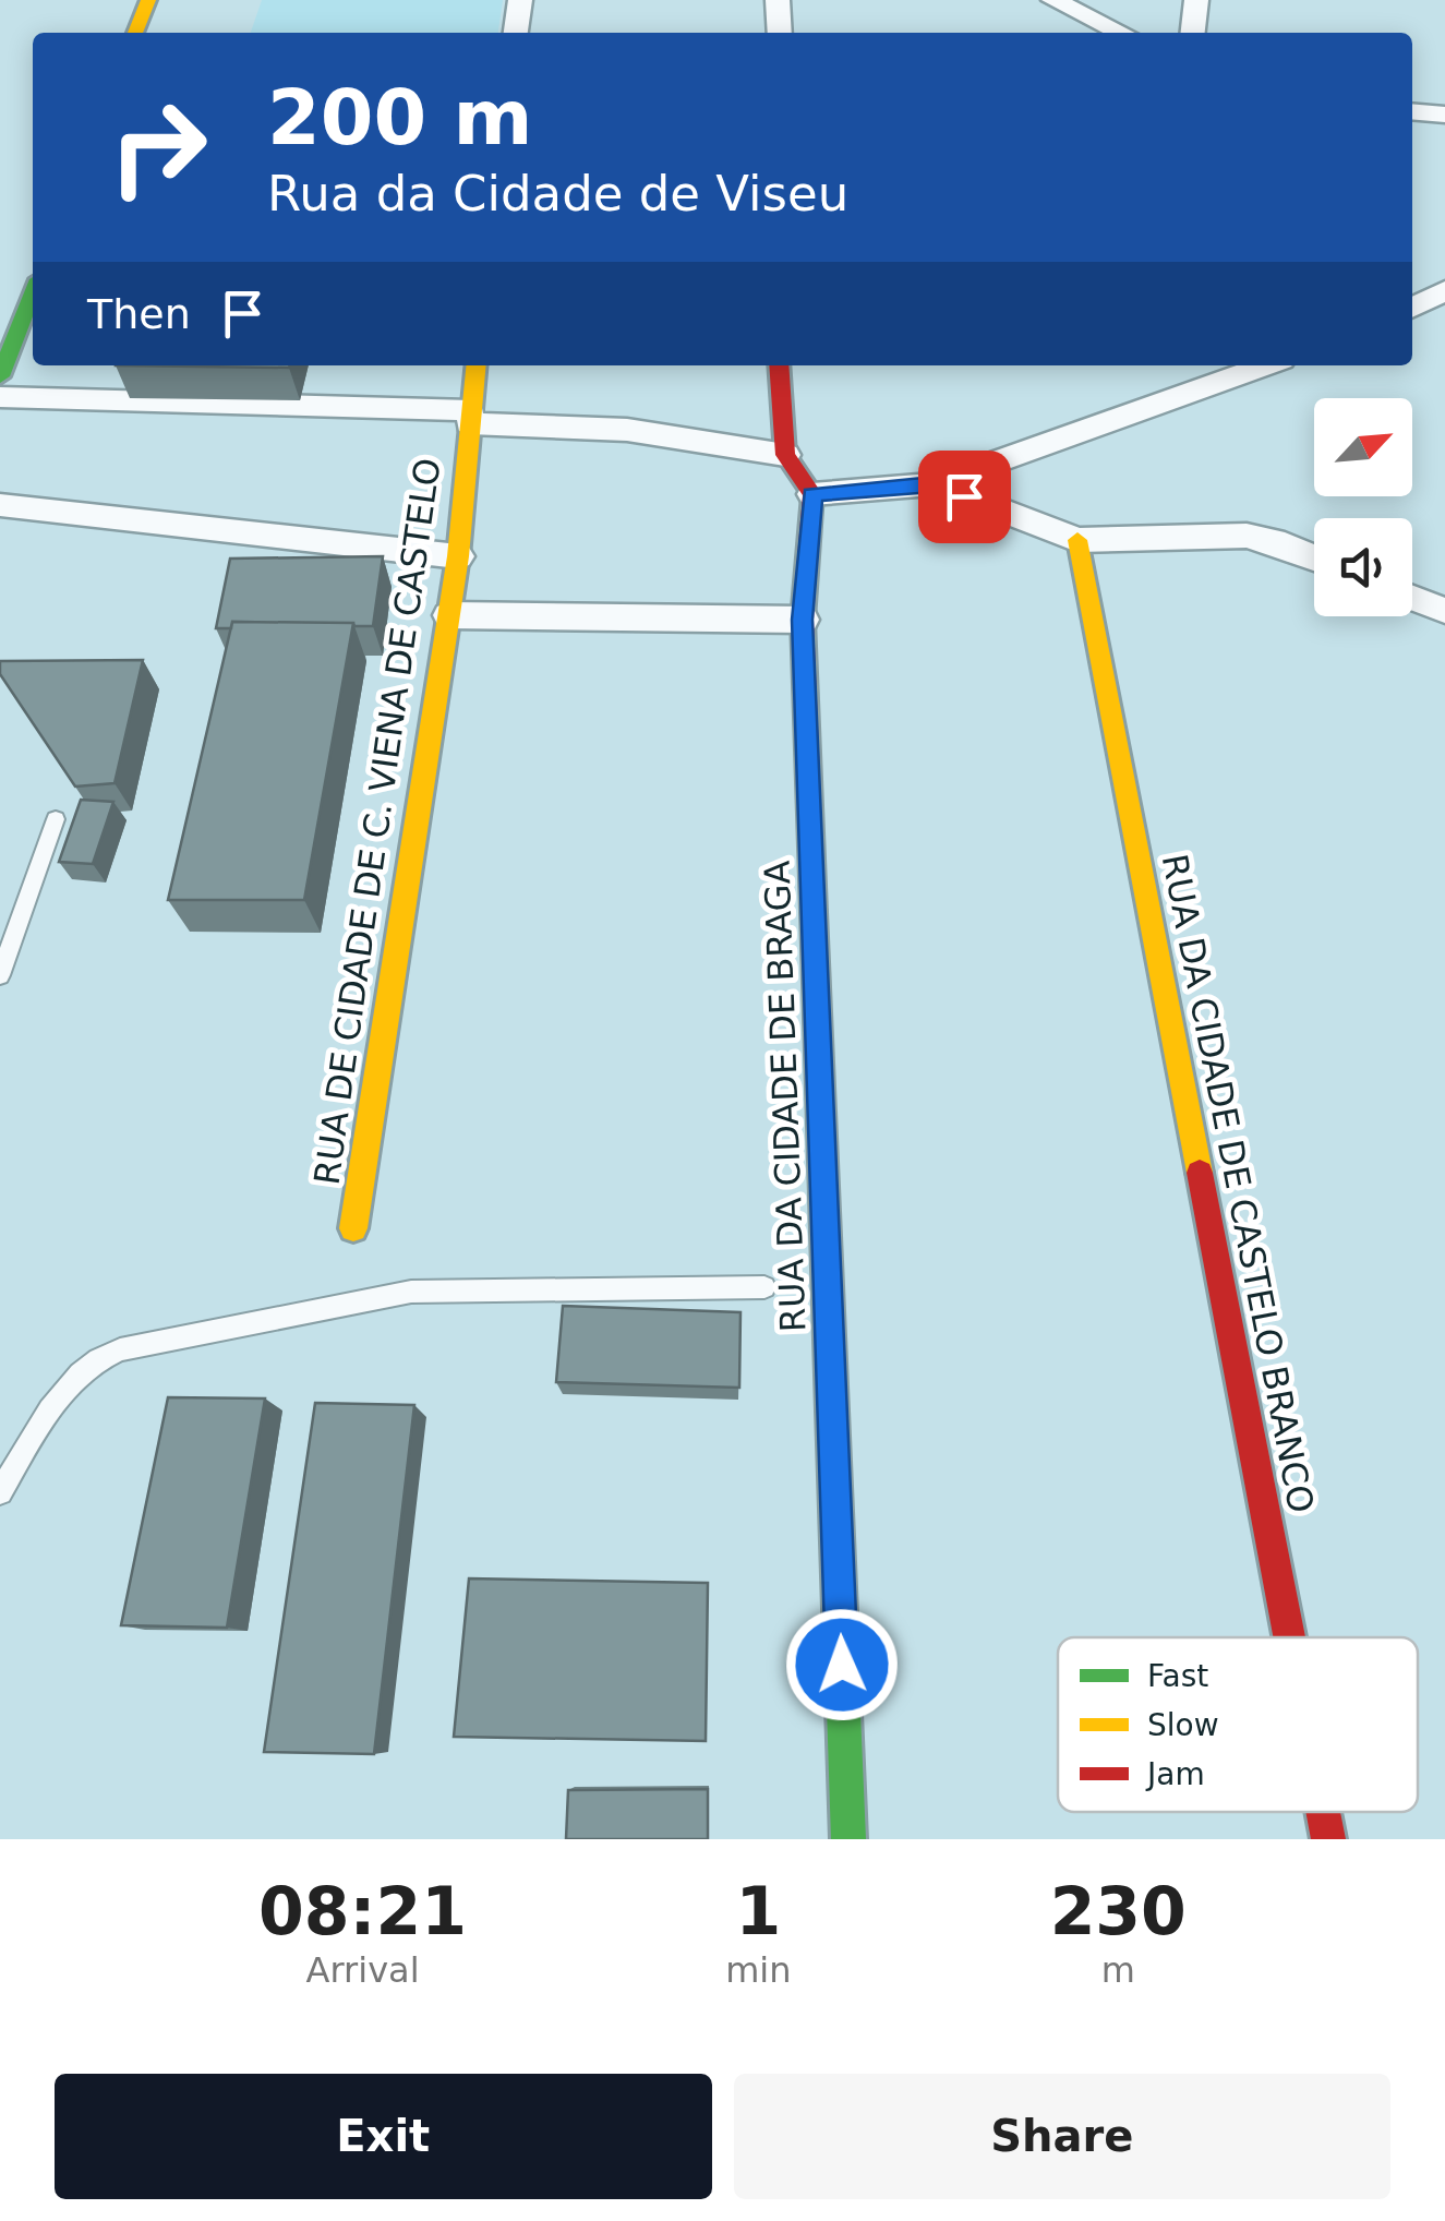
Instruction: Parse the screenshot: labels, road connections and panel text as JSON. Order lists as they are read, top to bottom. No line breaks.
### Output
{"streets":{"street":["RUA DE CIDADE DE C. VIENA DE CASTELO","RUA DA CIDADE DE BRAGA","RUA DA CIDADE DE CASTELO BRANCO"]},"legend":["Fast","Slow","Jam"],"north":"top right","page":{"turn":["200 m","Rua da Cidade de Viseu"],"then":"Then","eta":["08:21","Arrival","1","min","230","m"],"buttons":["Exit","Share"]}}
